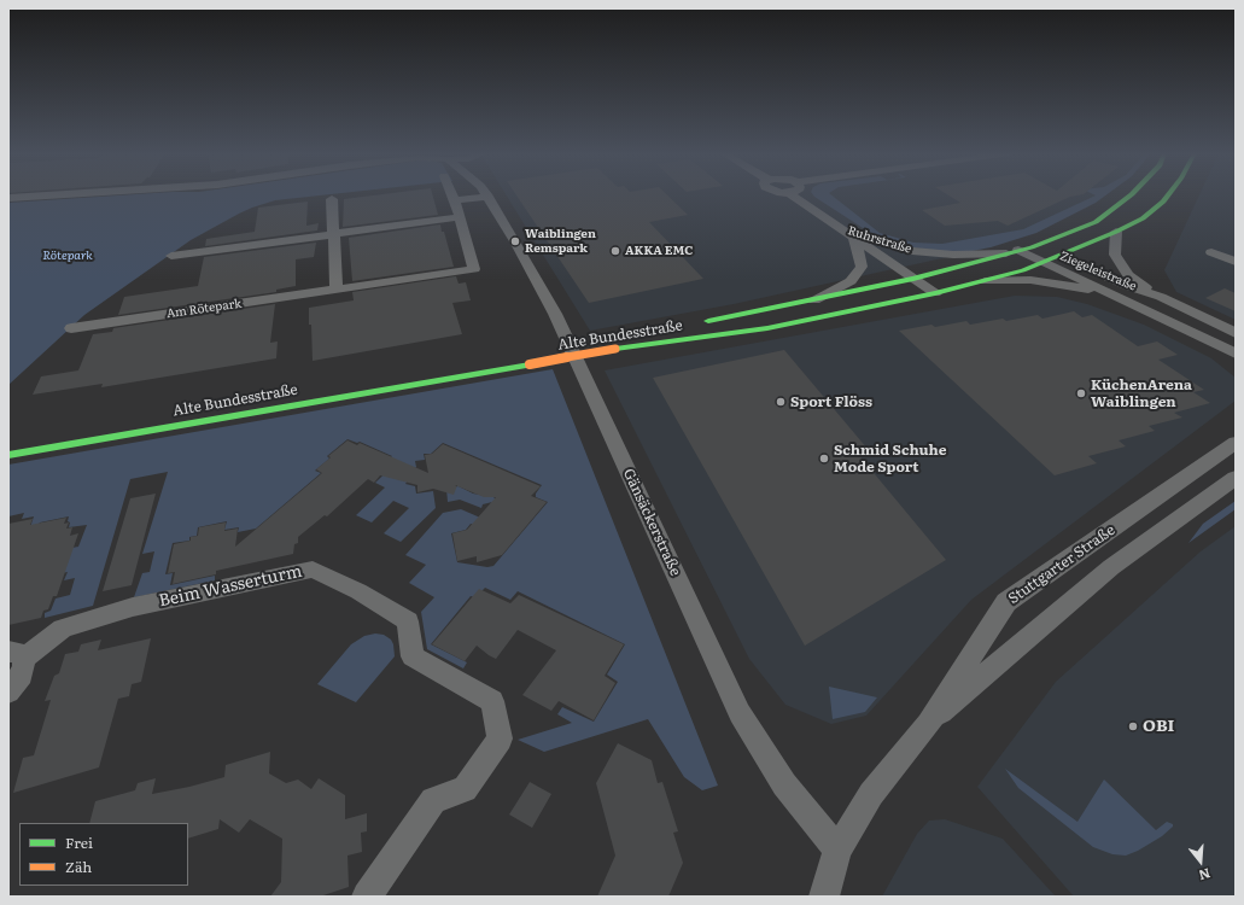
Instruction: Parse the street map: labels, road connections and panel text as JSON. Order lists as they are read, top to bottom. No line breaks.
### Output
{"streets":{"main road":["Alte Bundesstraße"],"street":["Ruhrstraße","Ziegeleistraße","Am Rötepark","Gänsäckerstraße","Stuttgarter Straße","Beim Wasserturm"]},"crossings":[["Ruhrstraße","Ziegeleistraße"],["Ruhrstraße","Alte Bundesstraße"],["Ziegeleistraße","Alte Bundesstraße"],["Gänsäckerstraße","Stuttgarter Straße"]],"parks":["Rötepark"],"places":["Waiblingen Remspark","AKKA EMC","KüchenArena Waiblingen","Sport Flöss","Schmid Schuhe Mode Sport","OBI"],"legend":["Frei","Zäh"],"north":"bottom"}
